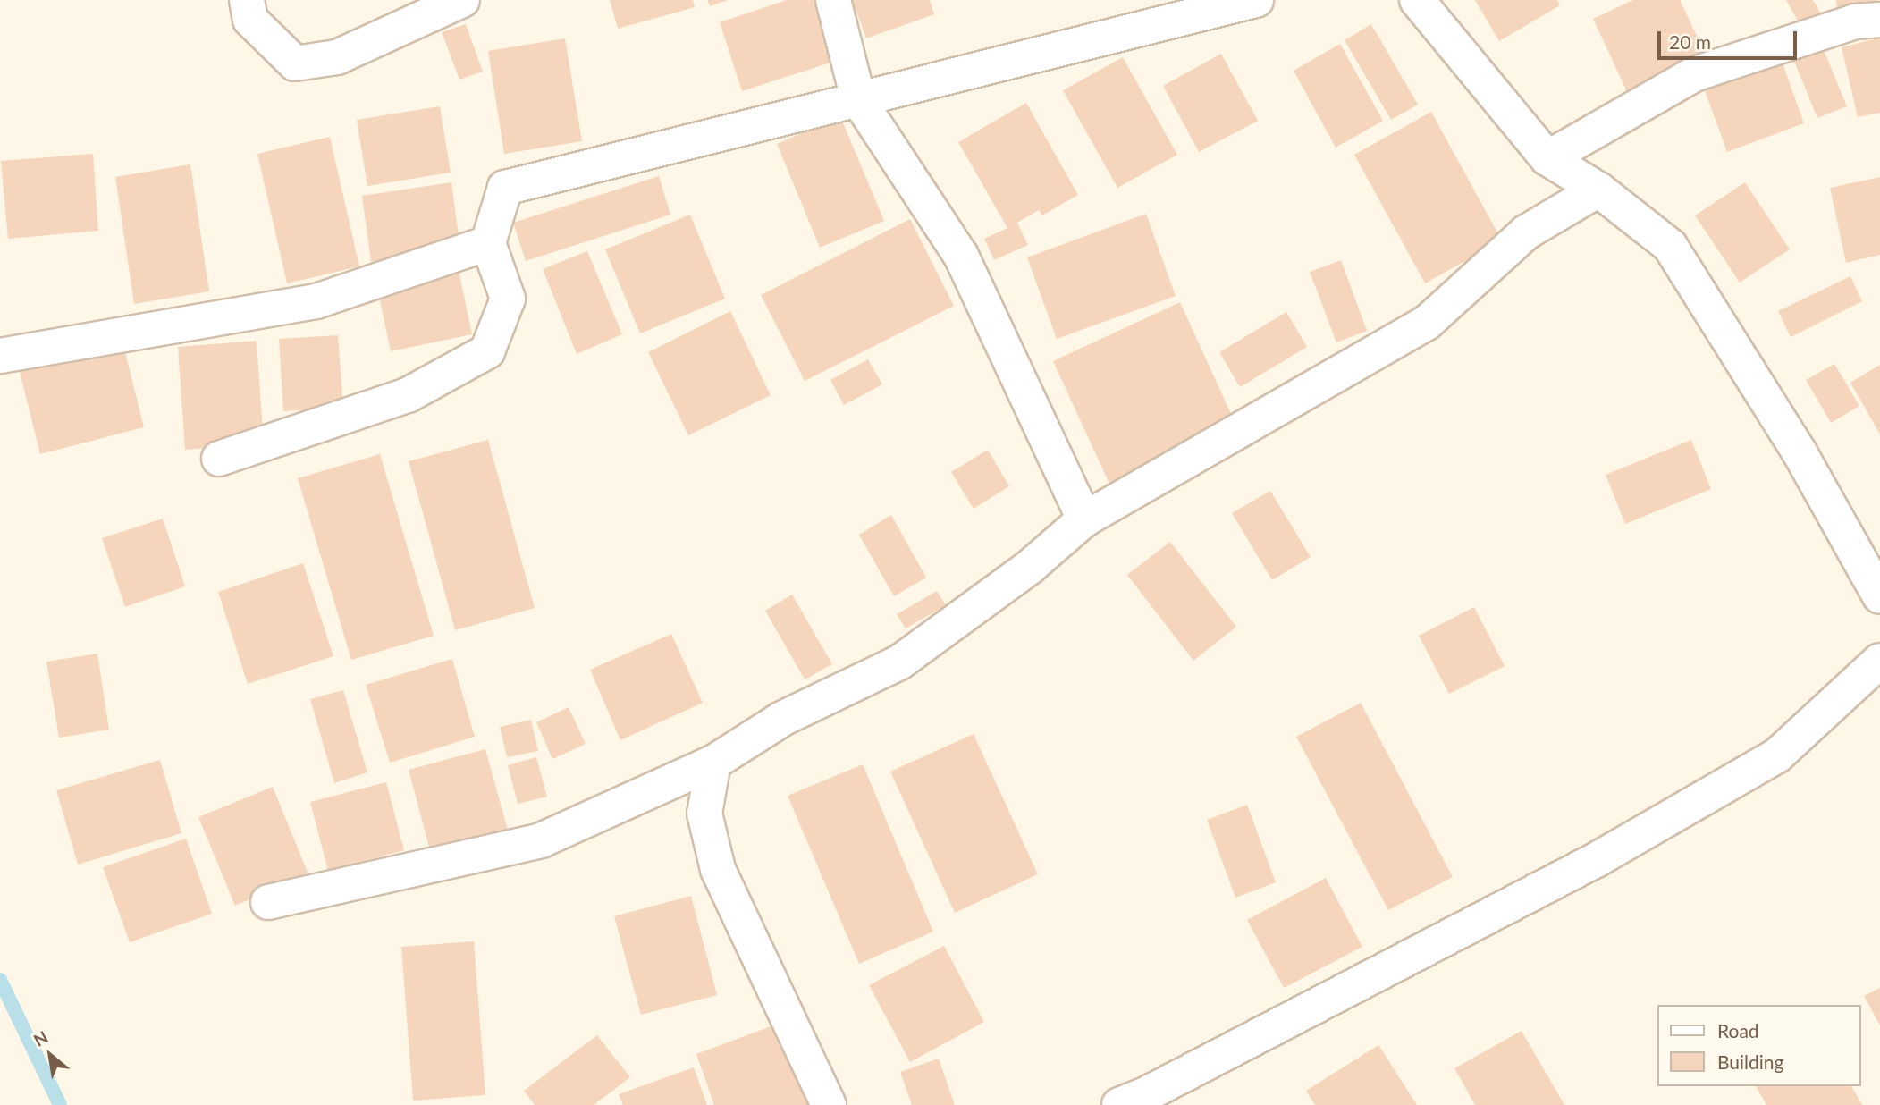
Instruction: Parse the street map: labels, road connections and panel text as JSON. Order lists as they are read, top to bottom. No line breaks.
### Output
{"legend":["Road","Building"],"scale_bar":"20 m","north":"top left"}
